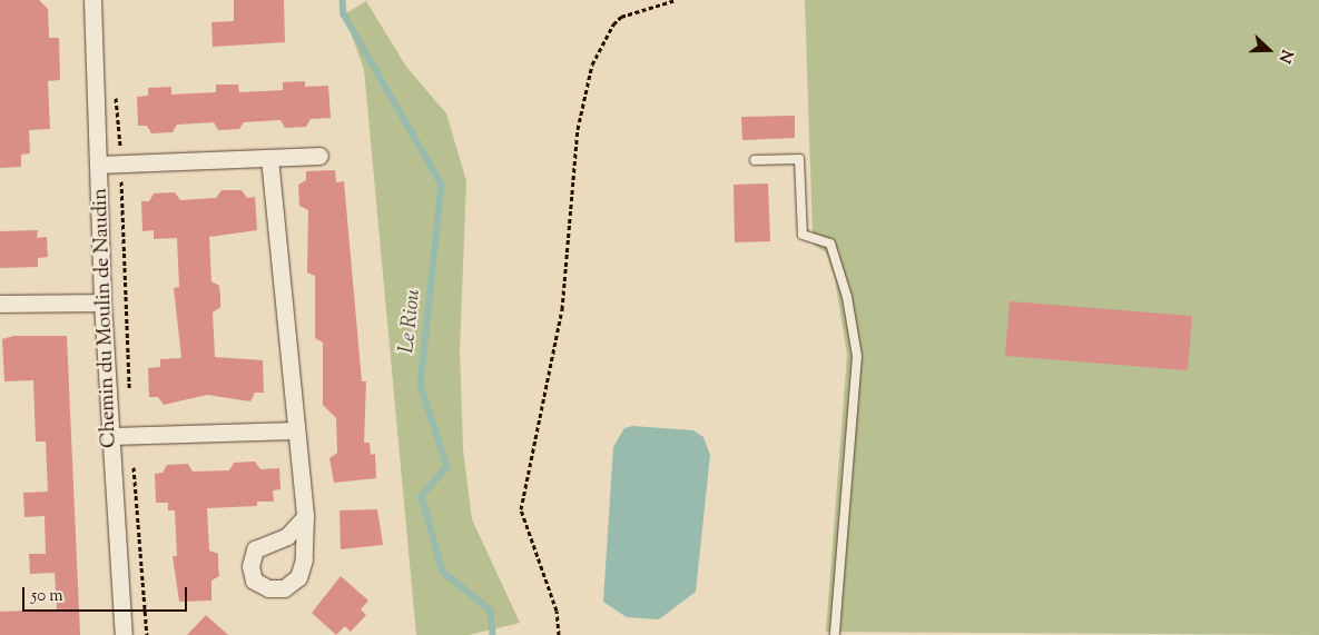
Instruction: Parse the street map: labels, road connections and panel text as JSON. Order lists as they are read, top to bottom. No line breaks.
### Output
{"streets":{"street":["Chemin du Moulin de Naudin"]},"water":["Le Riou"],"scale_bar":"50 m","north":"right"}
